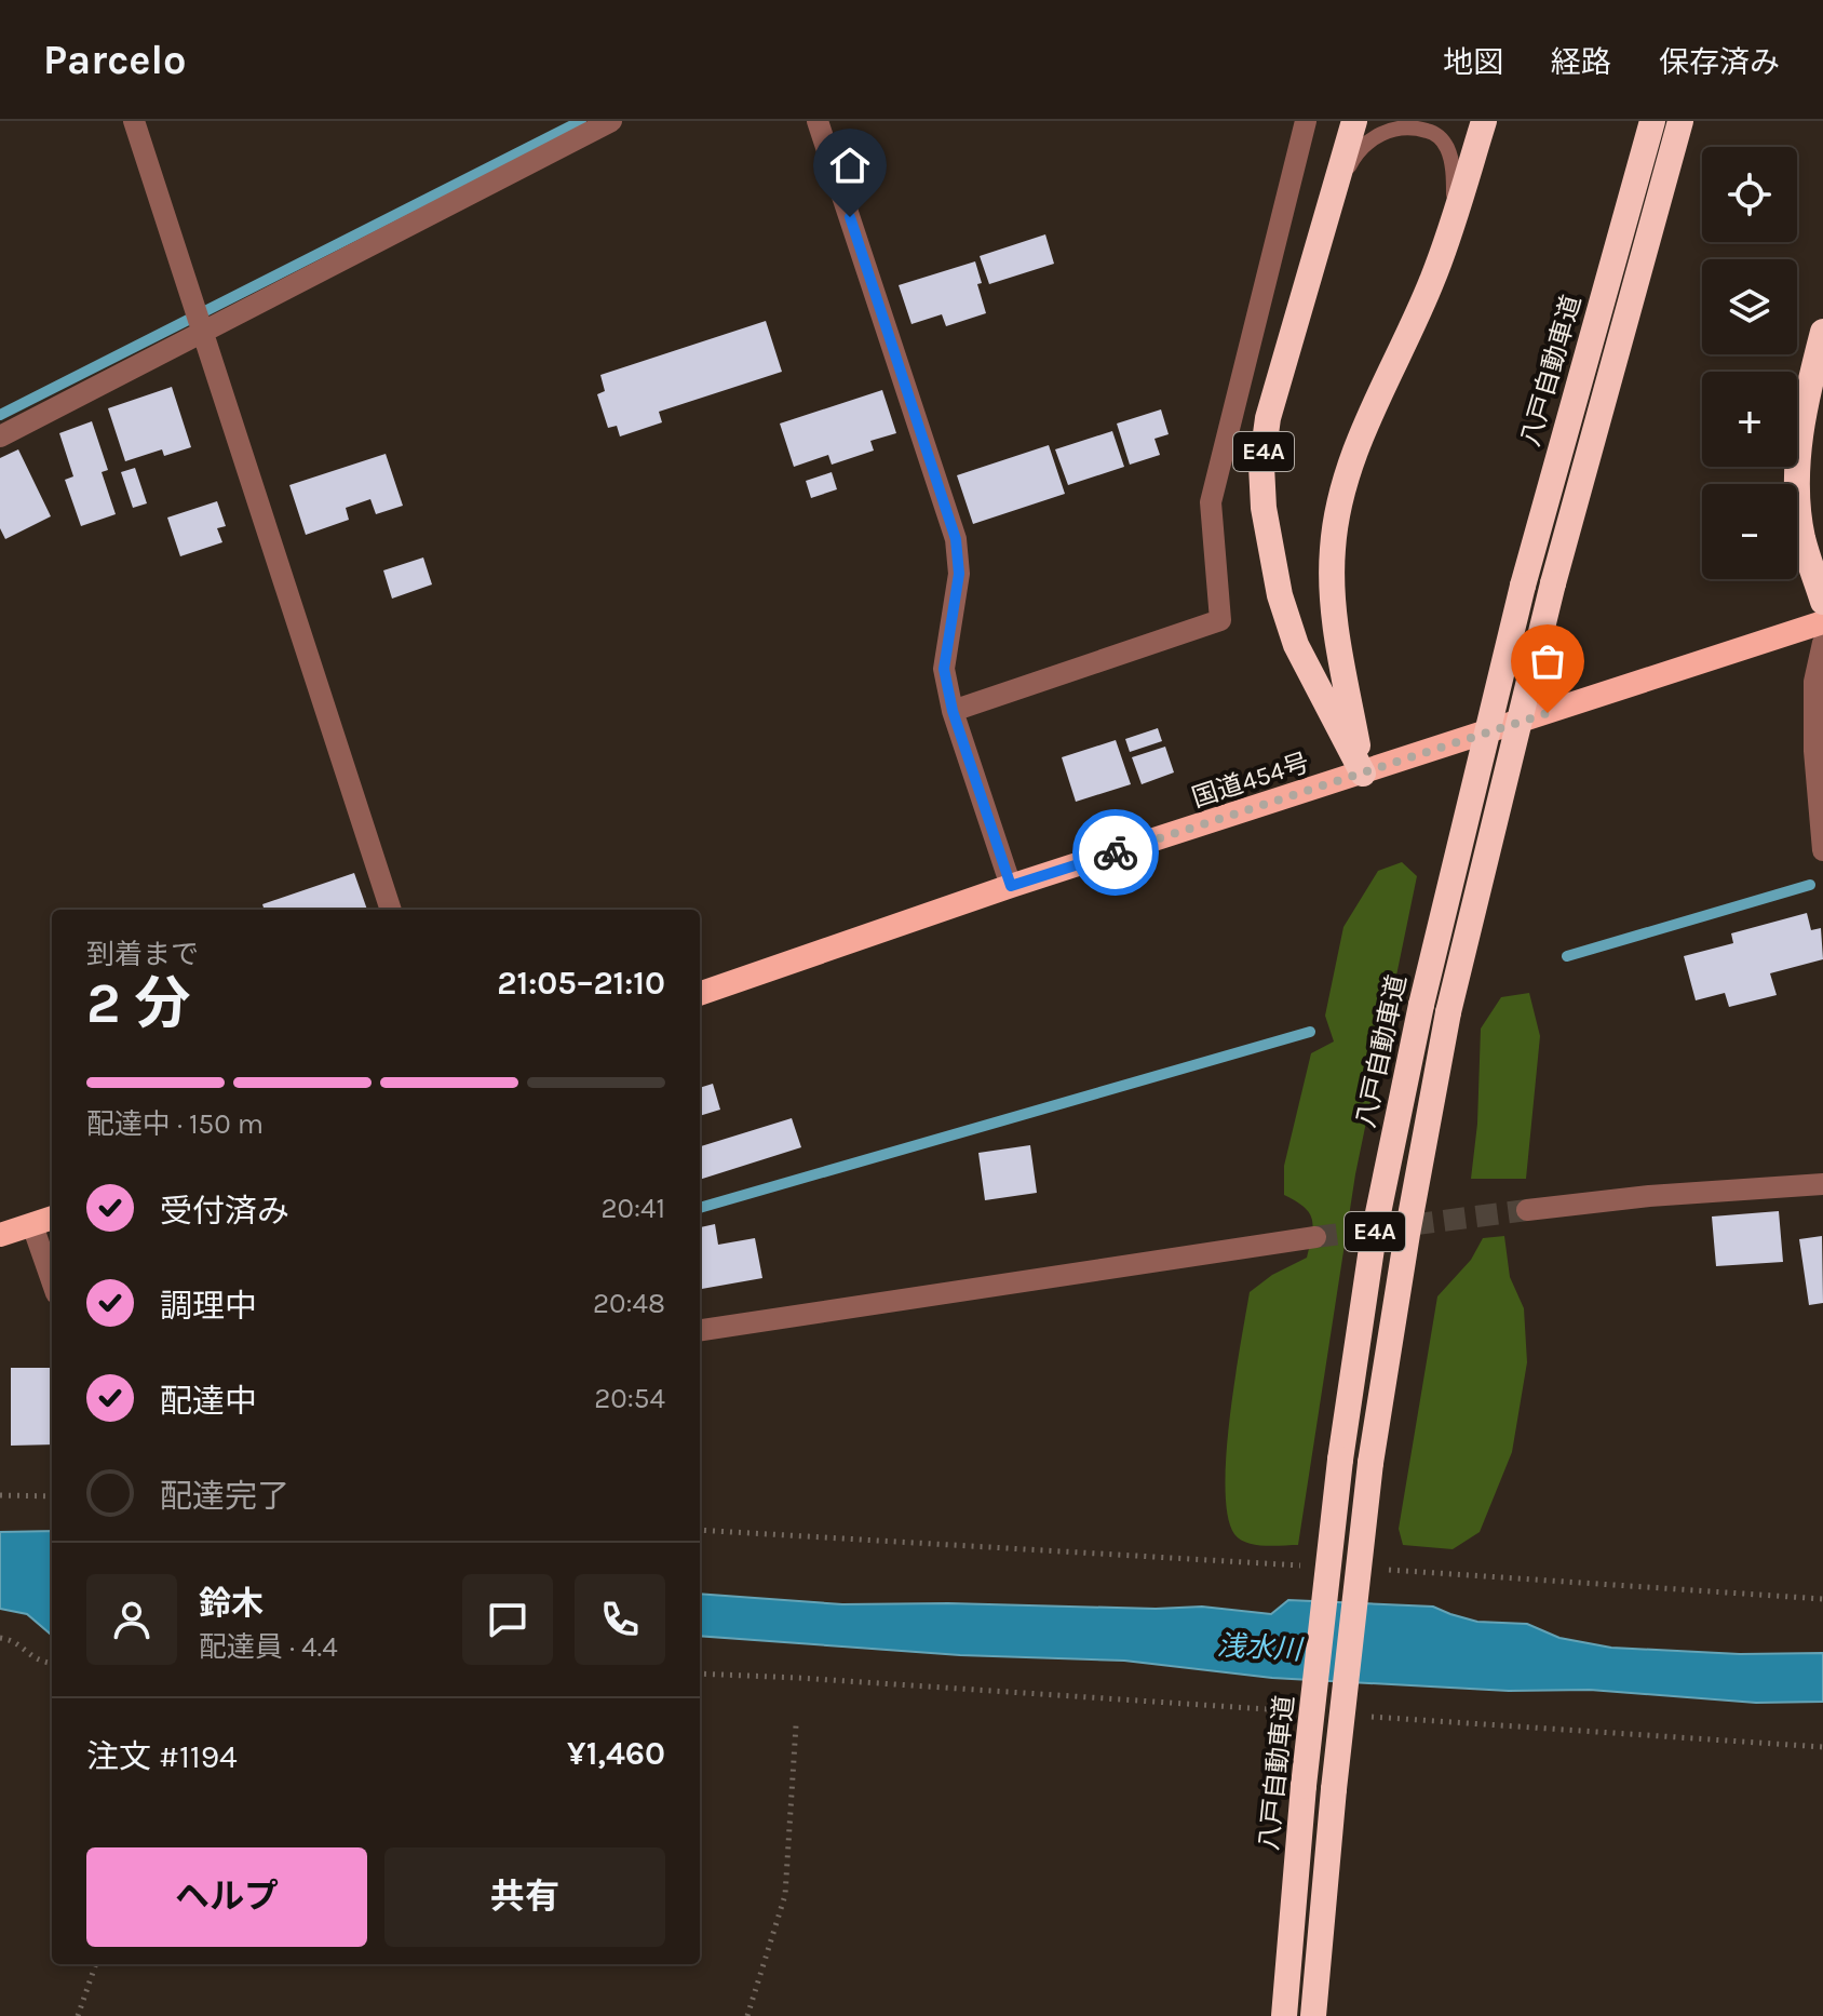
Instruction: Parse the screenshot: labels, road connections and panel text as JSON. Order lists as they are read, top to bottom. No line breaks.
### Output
{"streets":{"highway":["八戸自動車道","E4A","国道454号"]},"crossings":[["E4A","国道454号"]],"water":["浅水川"],"page":{"header":"Parcelo","nav":["地図","経路","保存済み"],"map_buttons":["+","−"],"heading":["2 分","到着まで","21:05–21:10"],"panel":["鈴木","配達員 · 4.4","注文 #1194","¥1,460"],"bar":"配達中 · 150 m","list":[["受付済み","20:41"],["調理中","20:48"],["配達中","20:54"],"配達完了"],"buttons":["ヘルプ","共有"]}}
